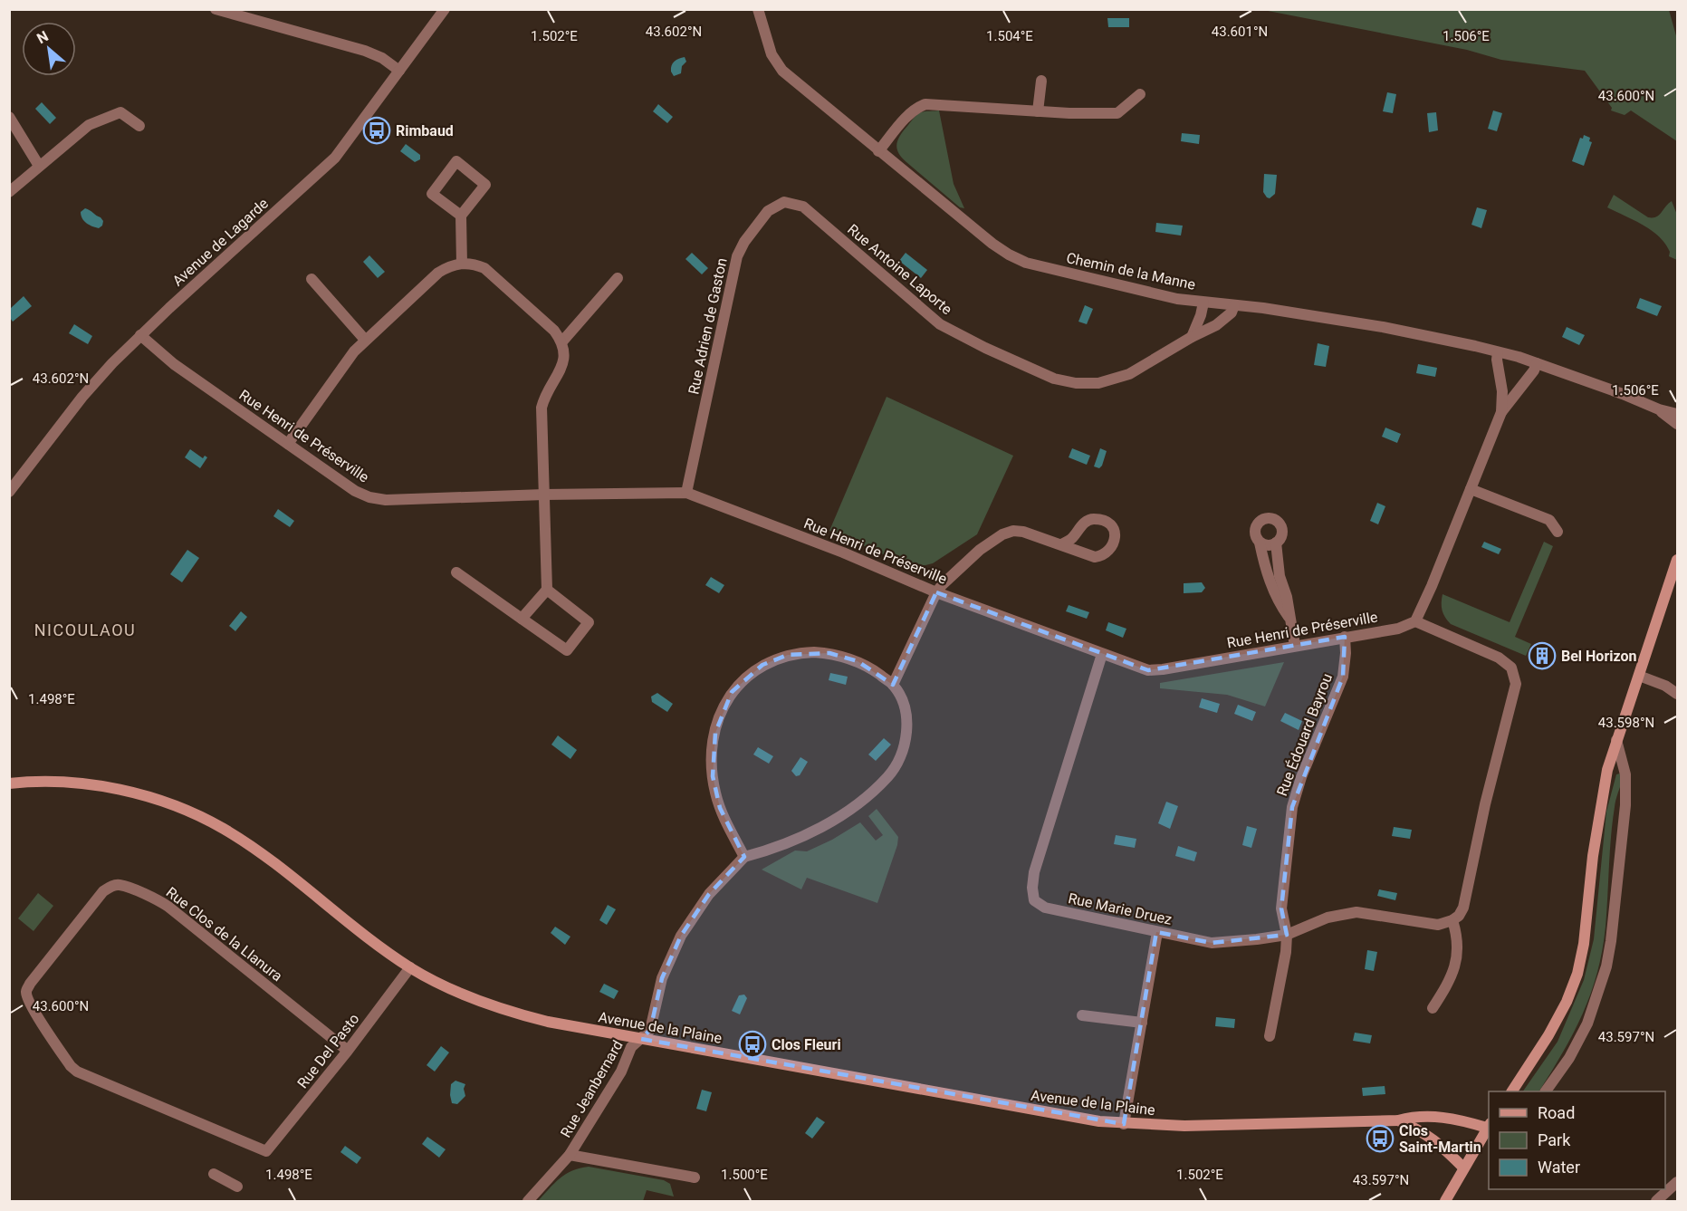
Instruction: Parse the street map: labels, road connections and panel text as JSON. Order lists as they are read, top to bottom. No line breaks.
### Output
{"streets":{"street":["Avenue de Lagarde","Rue Antoine Laporte","Chemin de la Manne","Rue Adrien de Gaston","Rue Henri de Préserville","Rue Édouard Bayrou","Rue Marie Druez","Rue Clos de la Llanura","Avenue de la Plaine","Rue Del Pasto","Rue Jeanbernard"]},"crossings":[["Avenue de Lagarde","Rue Henri de Préserville"],["Rue Antoine Laporte","Chemin de la Manne"],["Rue Antoine Laporte","Rue Adrien de Gaston"],["Rue Adrien de Gaston","Rue Henri de Préserville"],["Rue Henri de Préserville","Rue Édouard Bayrou"],["Rue Henri de Préserville","Rue Marie Druez"],["Rue Édouard Bayrou","Rue Marie Druez"],["Rue Clos de la Llanura","Rue Del Pasto"],["Avenue de la Plaine","Rue Del Pasto"],["Avenue de la Plaine","Rue Jeanbernard"]],"districts":["NICOULAOU"],"places":{"bus stop":["Rimbaud","Clos Fleuri","Clos Saint-Martin"],"building":["Bel Horizon"]},"legend":["Road","Park","Water"],"north":"top left","coordinates":["43.602°N","43.601°N","1.502°E","1.504°E","1.506°E","43.600°N","1.498°E","43.598°N","43.597°N","1.500°E"]}
